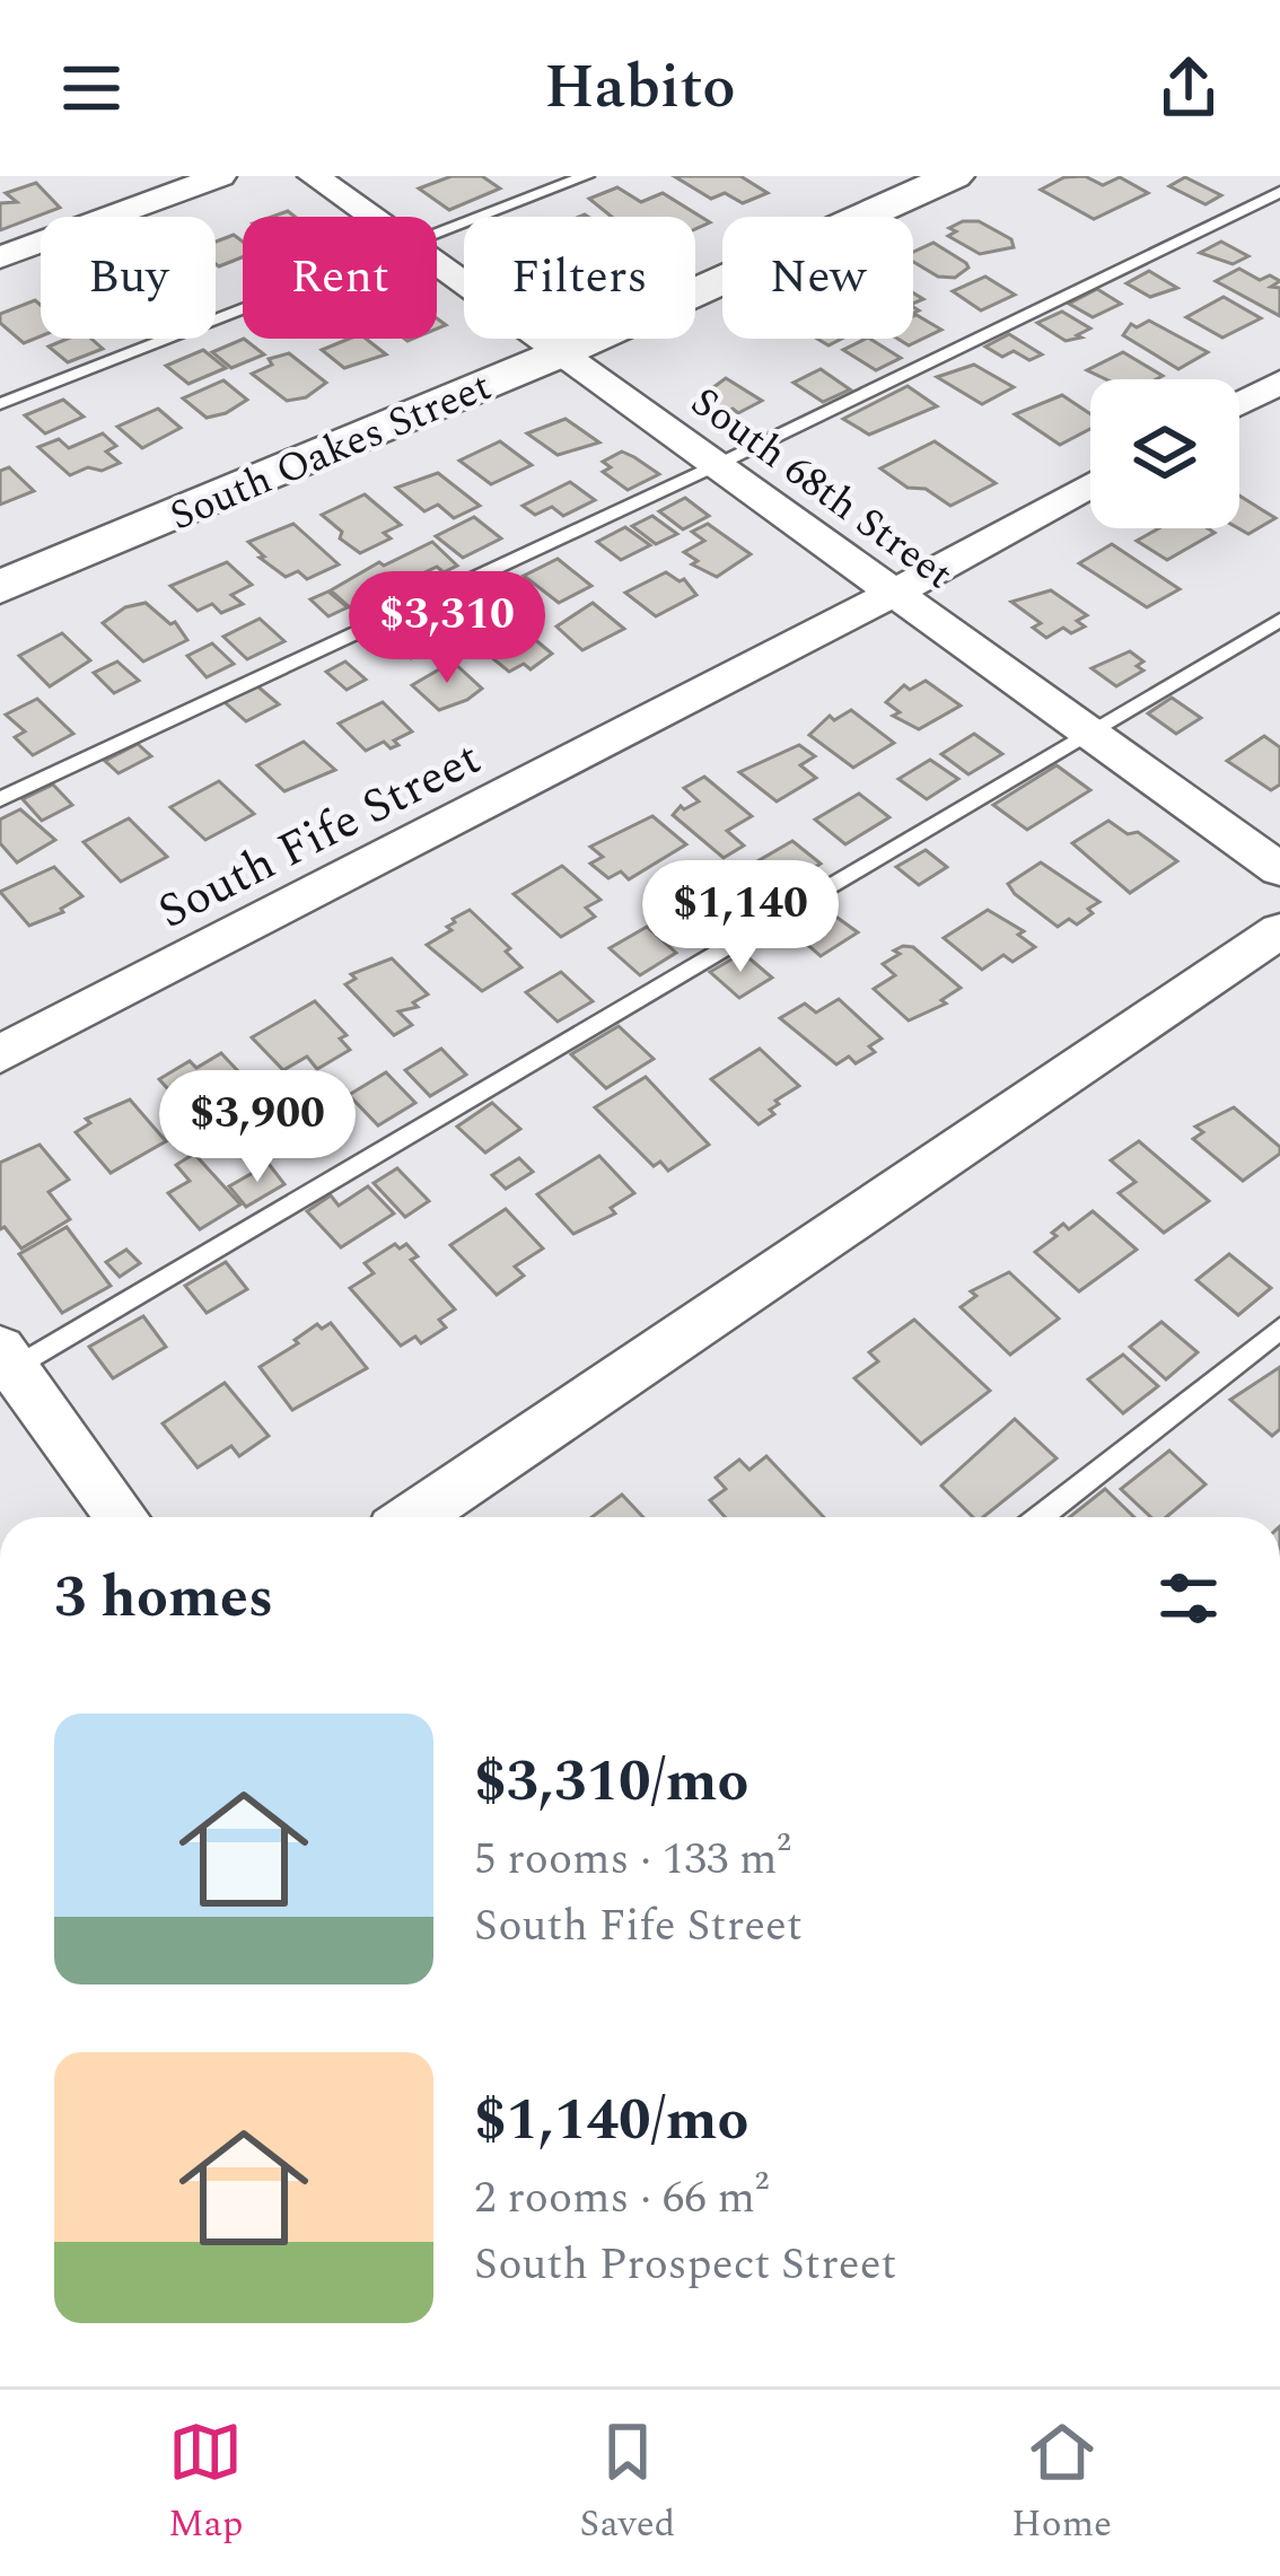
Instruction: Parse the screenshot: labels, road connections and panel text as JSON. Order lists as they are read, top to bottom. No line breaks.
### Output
{"streets":{"street":["South Oakes Street","South 68th Street","South Fife Street"]},"crossings":[["South Oakes Street","South 68th Street"],["South 68th Street","South Fife Street"]],"page":{"header":"Habito","chip":["Buy","Rent","Filters","New"],"price":["$3,310","$1,140","$3,900"],"heading":"3 homes","list":[{"name":"$3,310/mo","note":"5 rooms · 133 m² · South Fife Street"},{"name":"$1,140/mo","note":"2 rooms · 66 m² · South Prospect Street"}],"tabs":["Map","Saved","Home"]}}
